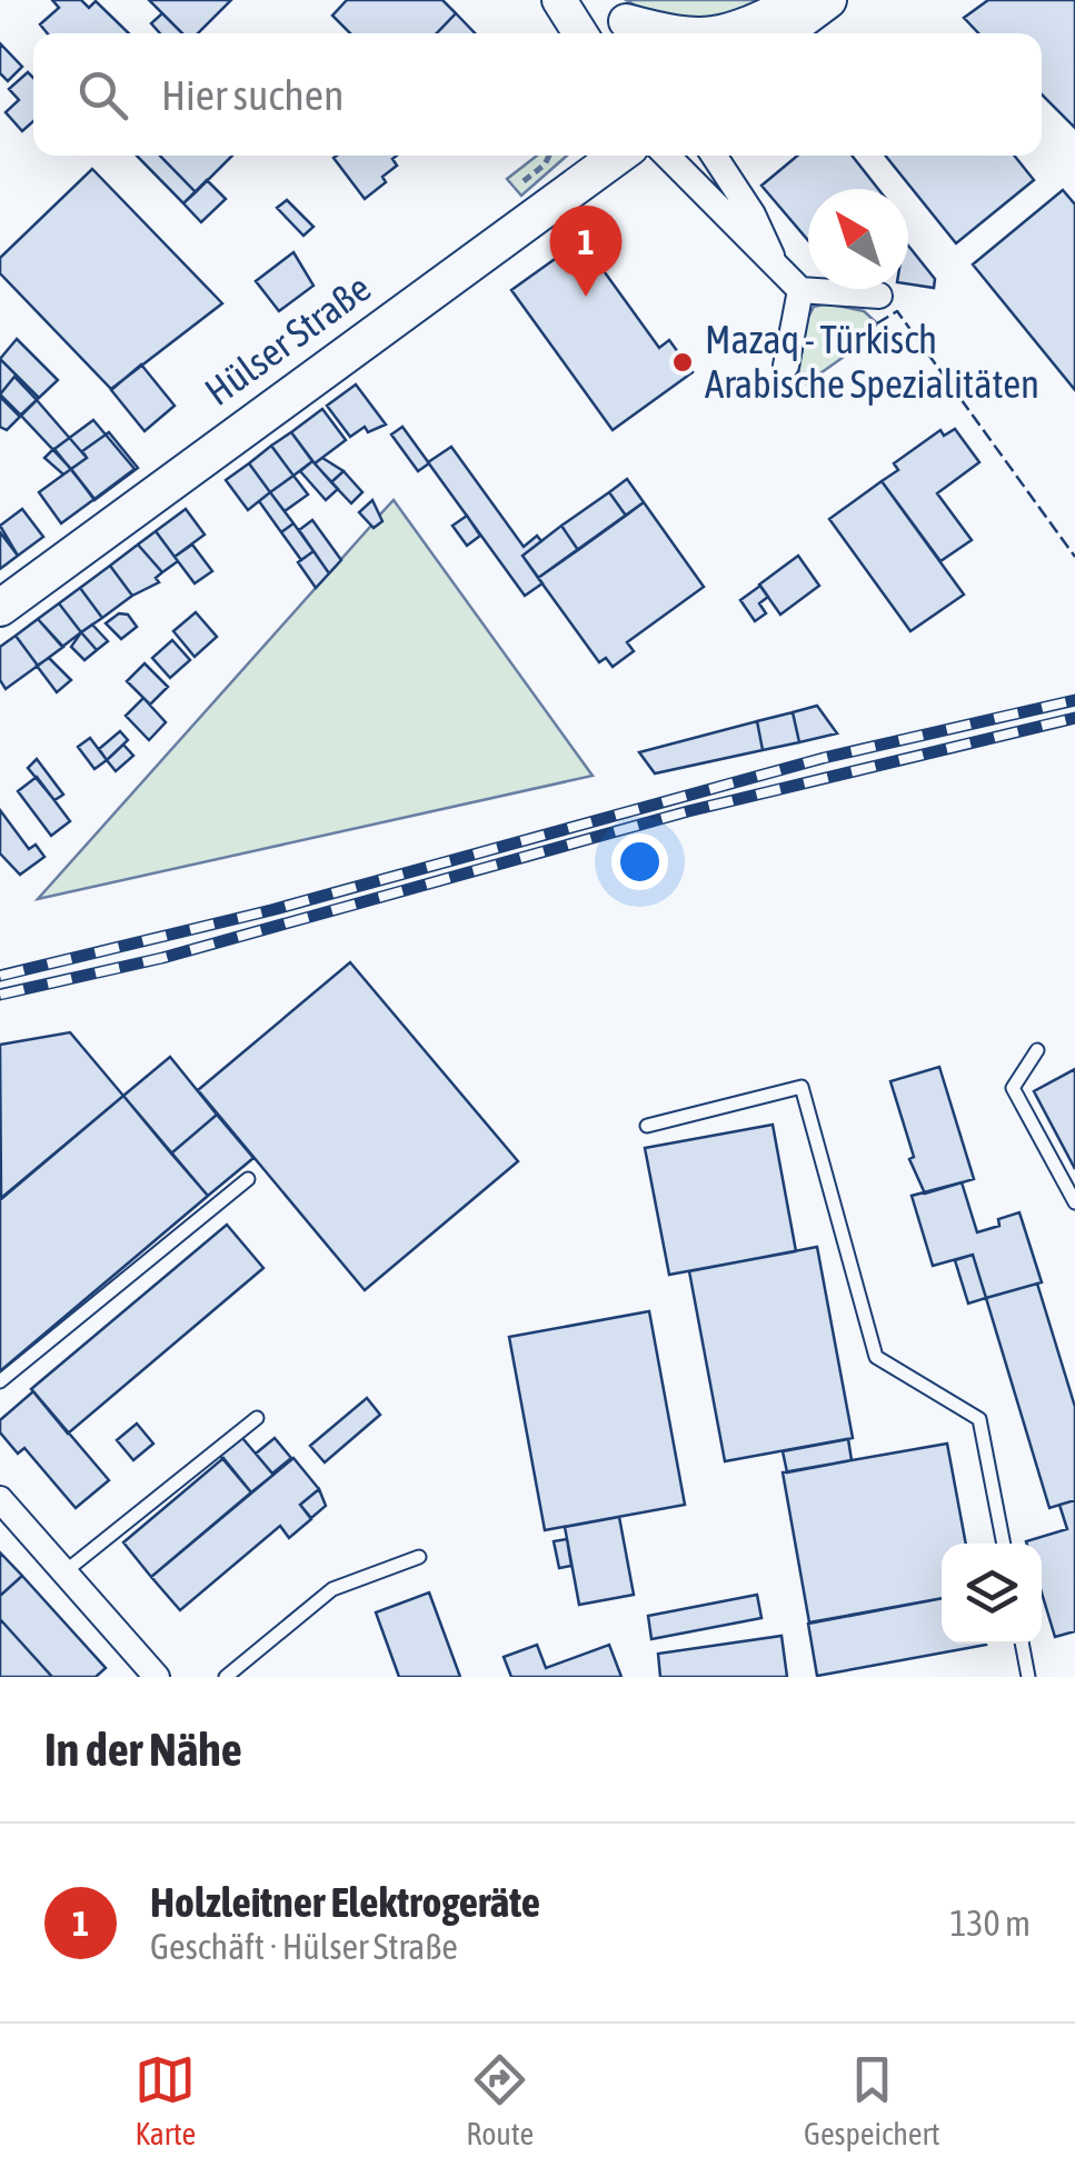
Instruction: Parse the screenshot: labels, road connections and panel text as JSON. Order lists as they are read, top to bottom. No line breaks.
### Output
{"streets":{"main road":["Hülser Straße"]},"places":["Mazaq - Türkisch Arabische Spezialitäten"],"north":"top left","page":{"search":"Hier suchen","pins":"1","heading":"In der Nähe","list":[{"mark":"1","name":"Holzleitner Elektrogeräte","note":"Geschäft · Hülser Straße","value":"130 m"}],"nav":["Karte","Route","Gespeichert"]}}
